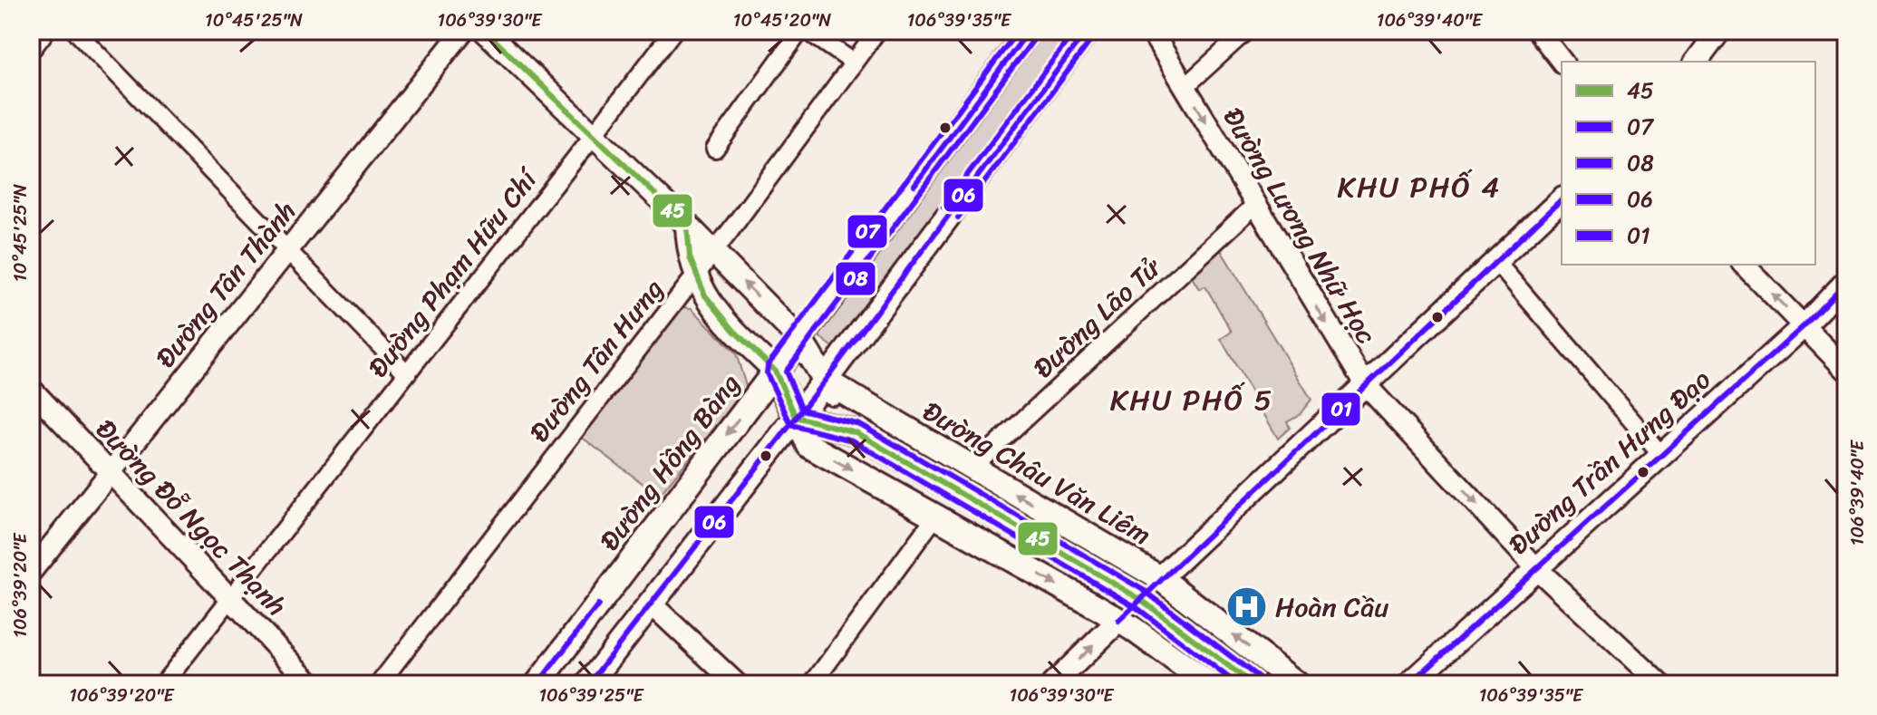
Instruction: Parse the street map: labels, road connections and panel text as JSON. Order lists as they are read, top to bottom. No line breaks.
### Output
{"streets":{"main road":["Đường Hồng Bàng","Đường Trần Hưng Đạo","Đường Châu Văn Liêm"],"street":["Đường Lương Nhữ Học","Đường Phạm Hữu Chí","Đường Tân Thành","Đường Lão Tử","Đường Tân Hưng","Đường Đỗ Ngọc Thạnh"]},"crossings":[["Đường Lương Nhữ Học","Đường Lão Tử"],["Đường Lương Nhữ Học","Đường Trần Hưng Đạo"],["Đường Phạm Hữu Chí","Đường Đỗ Ngọc Thạnh"],["Đường Tân Thành","Đường Đỗ Ngọc Thạnh"],["Đường Lão Tử","Đường Châu Văn Liêm"]],"districts":["KHU PHỐ 4","KHU PHỐ 5"],"places":{"hospital":["Hoàn Cầu"]},"lines":["transit line 45","transit line 07","transit line 08","transit line 06","transit line 01"],"legend":["45","07","08","06","01"],"coordinates":["10°45'25\"N","106°39'30\"E","10°45'20\"N","106°39'35\"E","106°39'40\"E","106°39'20\"E","106°39'25\"E"]}
